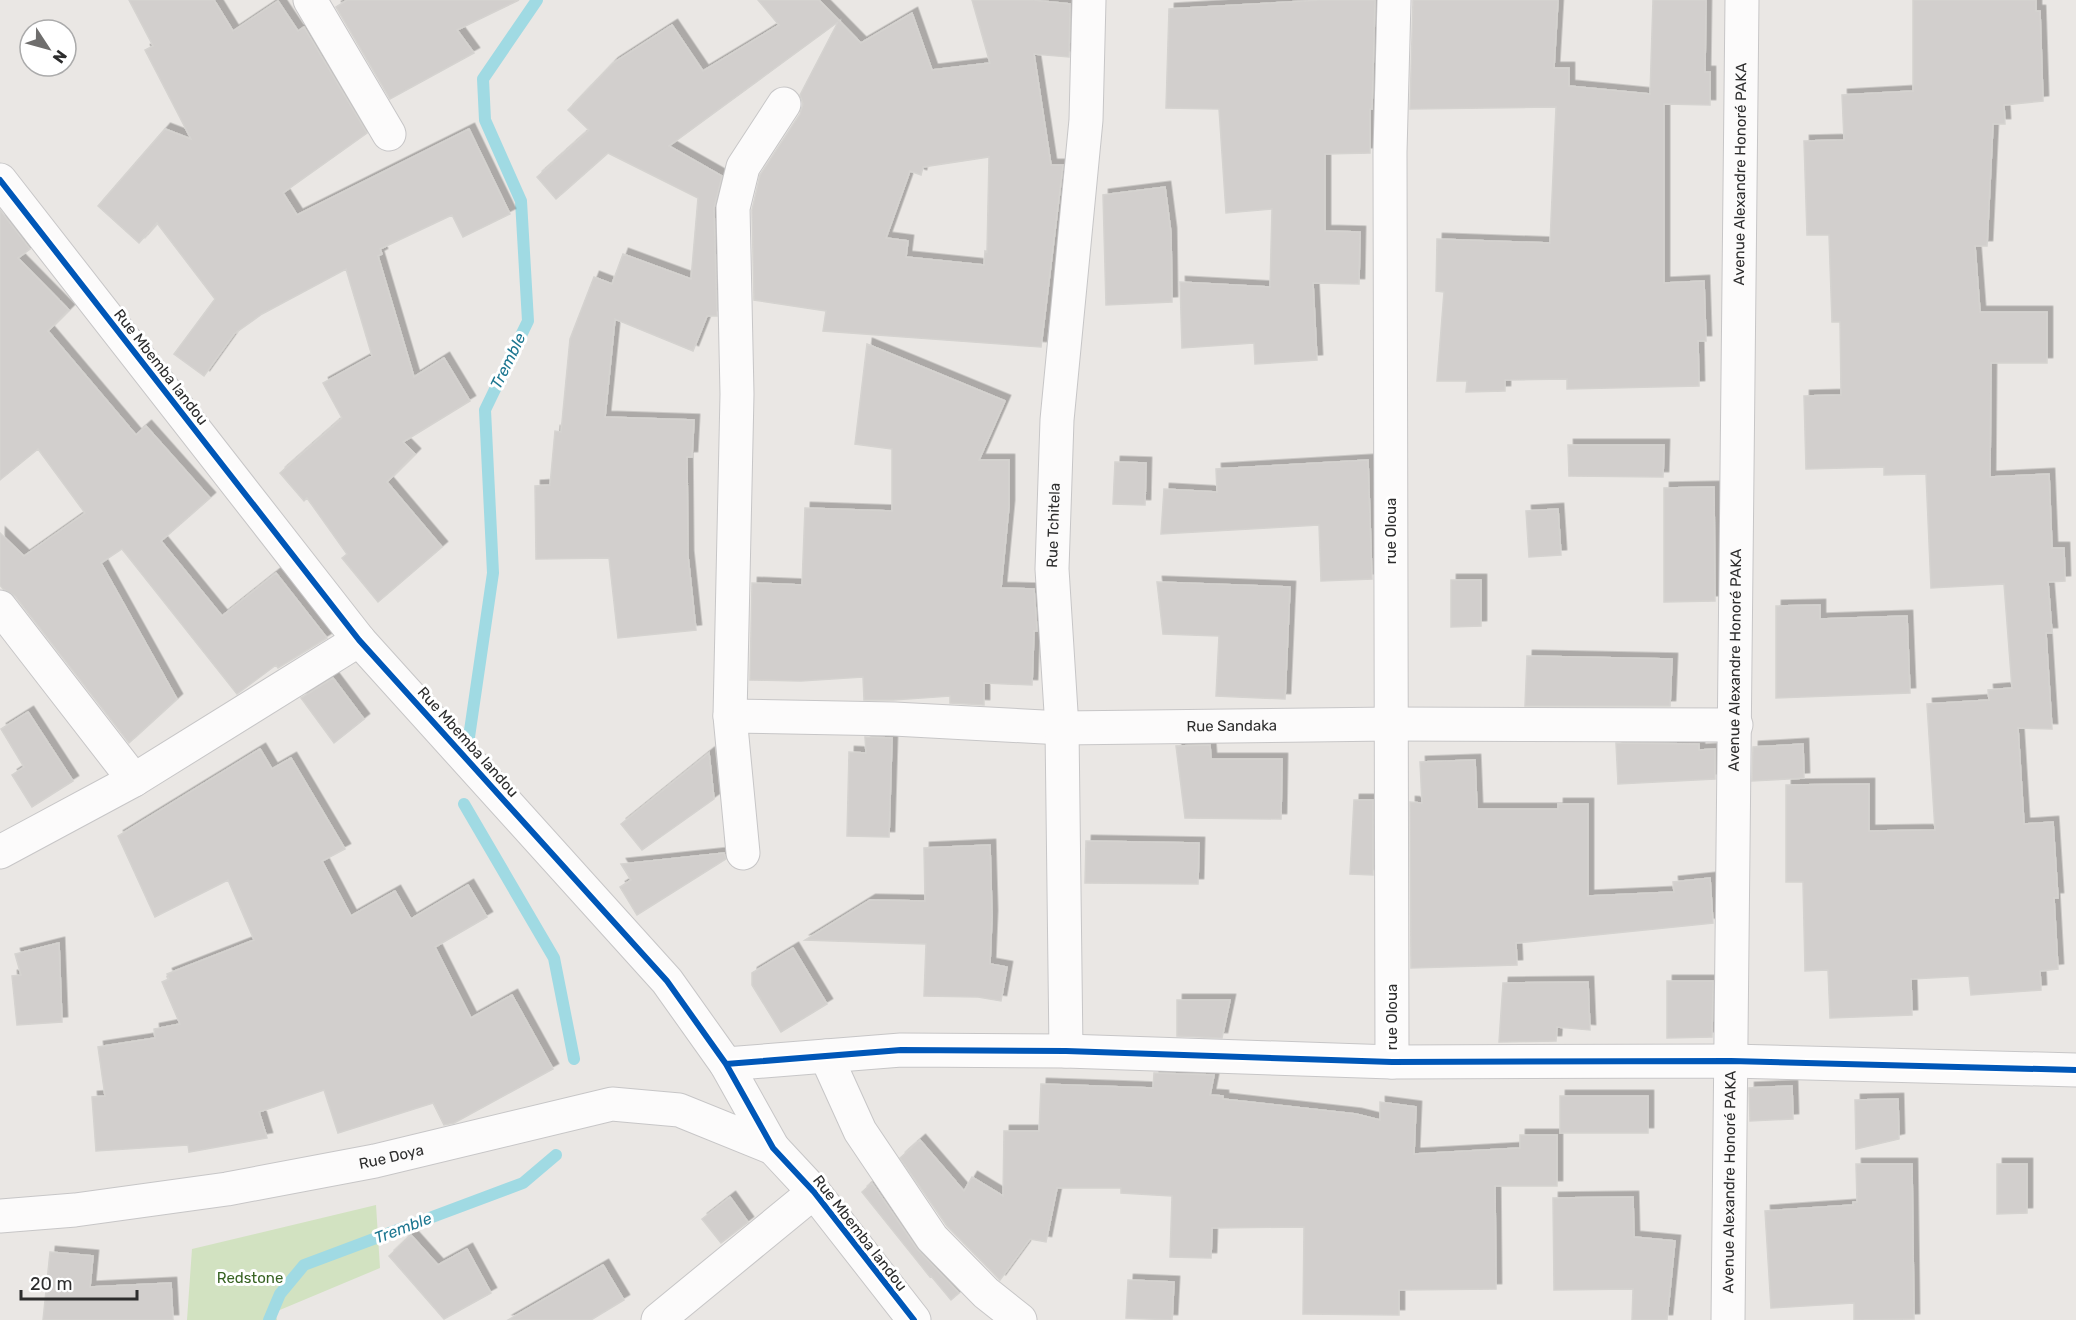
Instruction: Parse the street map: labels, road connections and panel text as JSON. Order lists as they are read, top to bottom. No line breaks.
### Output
{"streets":{"street":["Avenue Alexandre Honoré PAKA","Rue Mbemba landou","Rue Tchitela","rue Oloua","Rue Sandaka","Rue Doya"]},"crossings":[["Avenue Alexandre Honoré PAKA","Rue Sandaka"],["Rue Mbemba landou","Rue Doya"],["Rue Tchitela","Rue Sandaka"],["rue Oloua","Rue Sandaka"]],"water":["Tremble"],"parks":["Redstone"],"scale_bar":"20 m","north":"bottom right"}
